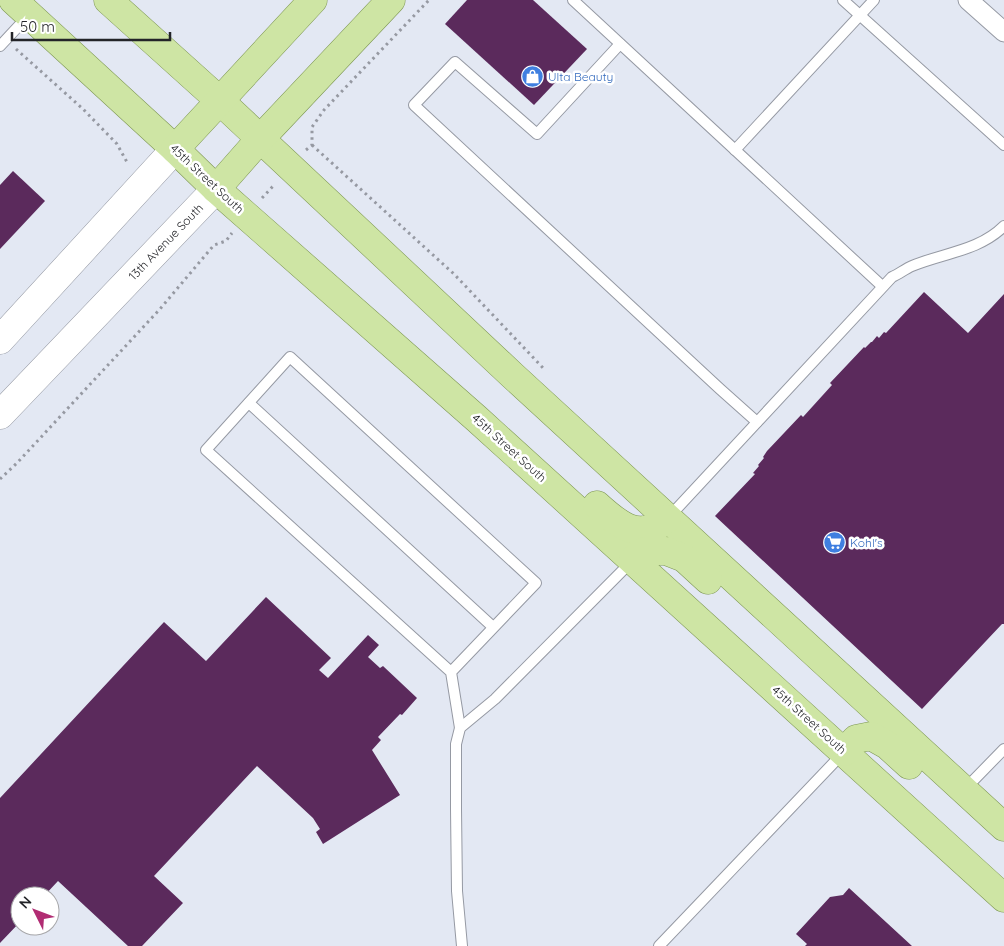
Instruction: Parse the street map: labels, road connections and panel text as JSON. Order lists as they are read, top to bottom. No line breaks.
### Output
{"streets":{"main road":["45th Street South","13th Avenue South"]},"crossings":[["45th Street South","13th Avenue South"]],"places":{"shop":["Ulta Beauty"],"supermarket":["Kohl's"]},"scale_bar":"50 m","north":"top left"}
